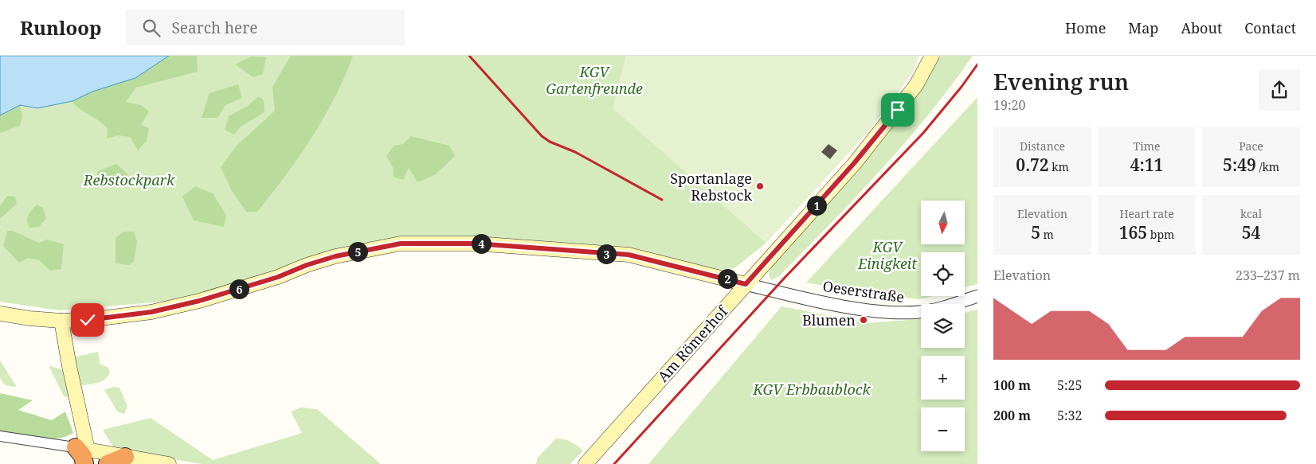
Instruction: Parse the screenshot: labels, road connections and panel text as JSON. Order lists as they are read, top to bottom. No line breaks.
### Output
{"streets":{"main road":["Am Römerhof"],"street":["Oeserstraße"]},"crossings":[["Oeserstraße","Am Römerhof"]],"parks":["KGV Gartenfreunde","Rebstockpark","KGV Einigkeit","KGV Erbbaublock"],"places":["Sportanlage Rebstock","Blumen"],"north":"bottom","page":{"header":"Runloop","search":"Search here","nav":["Home","Map","About","Contact"],"heading":["Evening run","19:20"],"stats":[["Distance","0.72 km"],["Time","4:11"],["Pace","5:49 /km"],["Elevation","5 m"],["Heart rate","165 bpm"],["kcal","54"]],"pins":["1","4","5","3","2","6"],"map_buttons":["+","−"],"chart":["Elevation","233–237 m"],"list":[{"name":"100 m","note":"5:25"},{"name":"200 m","note":"5:32"}]}}
